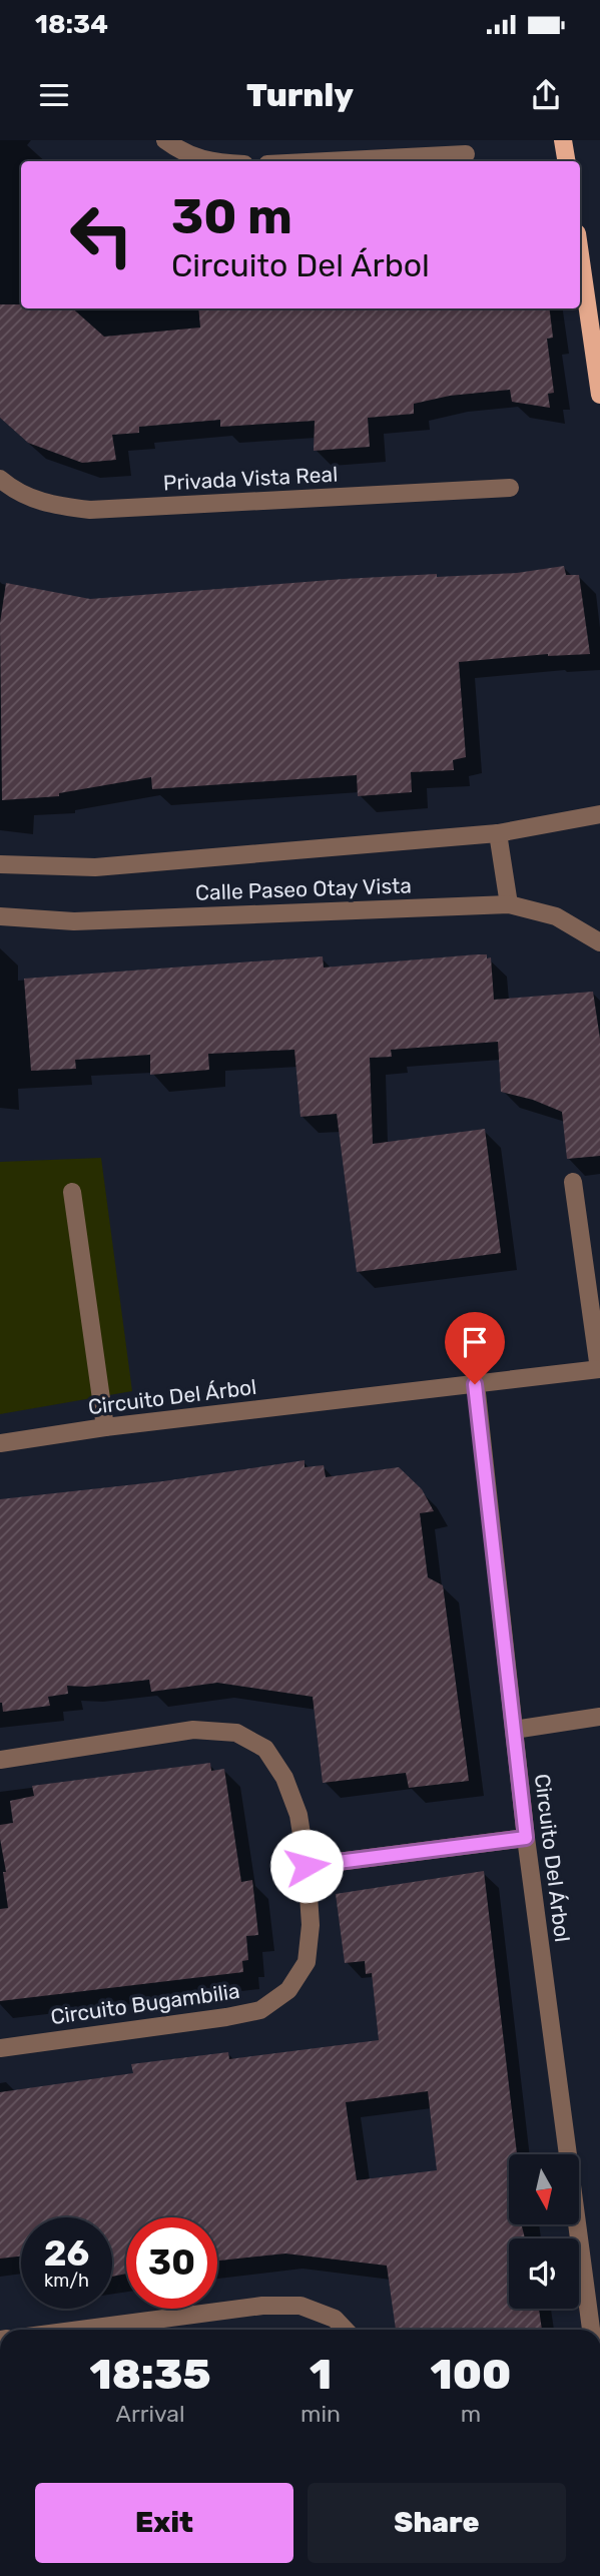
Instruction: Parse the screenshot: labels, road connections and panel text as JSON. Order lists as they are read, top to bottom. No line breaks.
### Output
{"streets":{"street":["Privada Vista Real","Calle Paseo Otay Vista","Circuito Del Árbol","Circuito Bugambilia"]},"north":"bottom","page":{"status":"18:34","header":"Turnly","turn":["30 m","Circuito Del Árbol"],"speed":"26 km/h","limit":"30","eta":["18:35","Arrival","1","min","100","m"],"buttons":["Exit","Share"]}}
